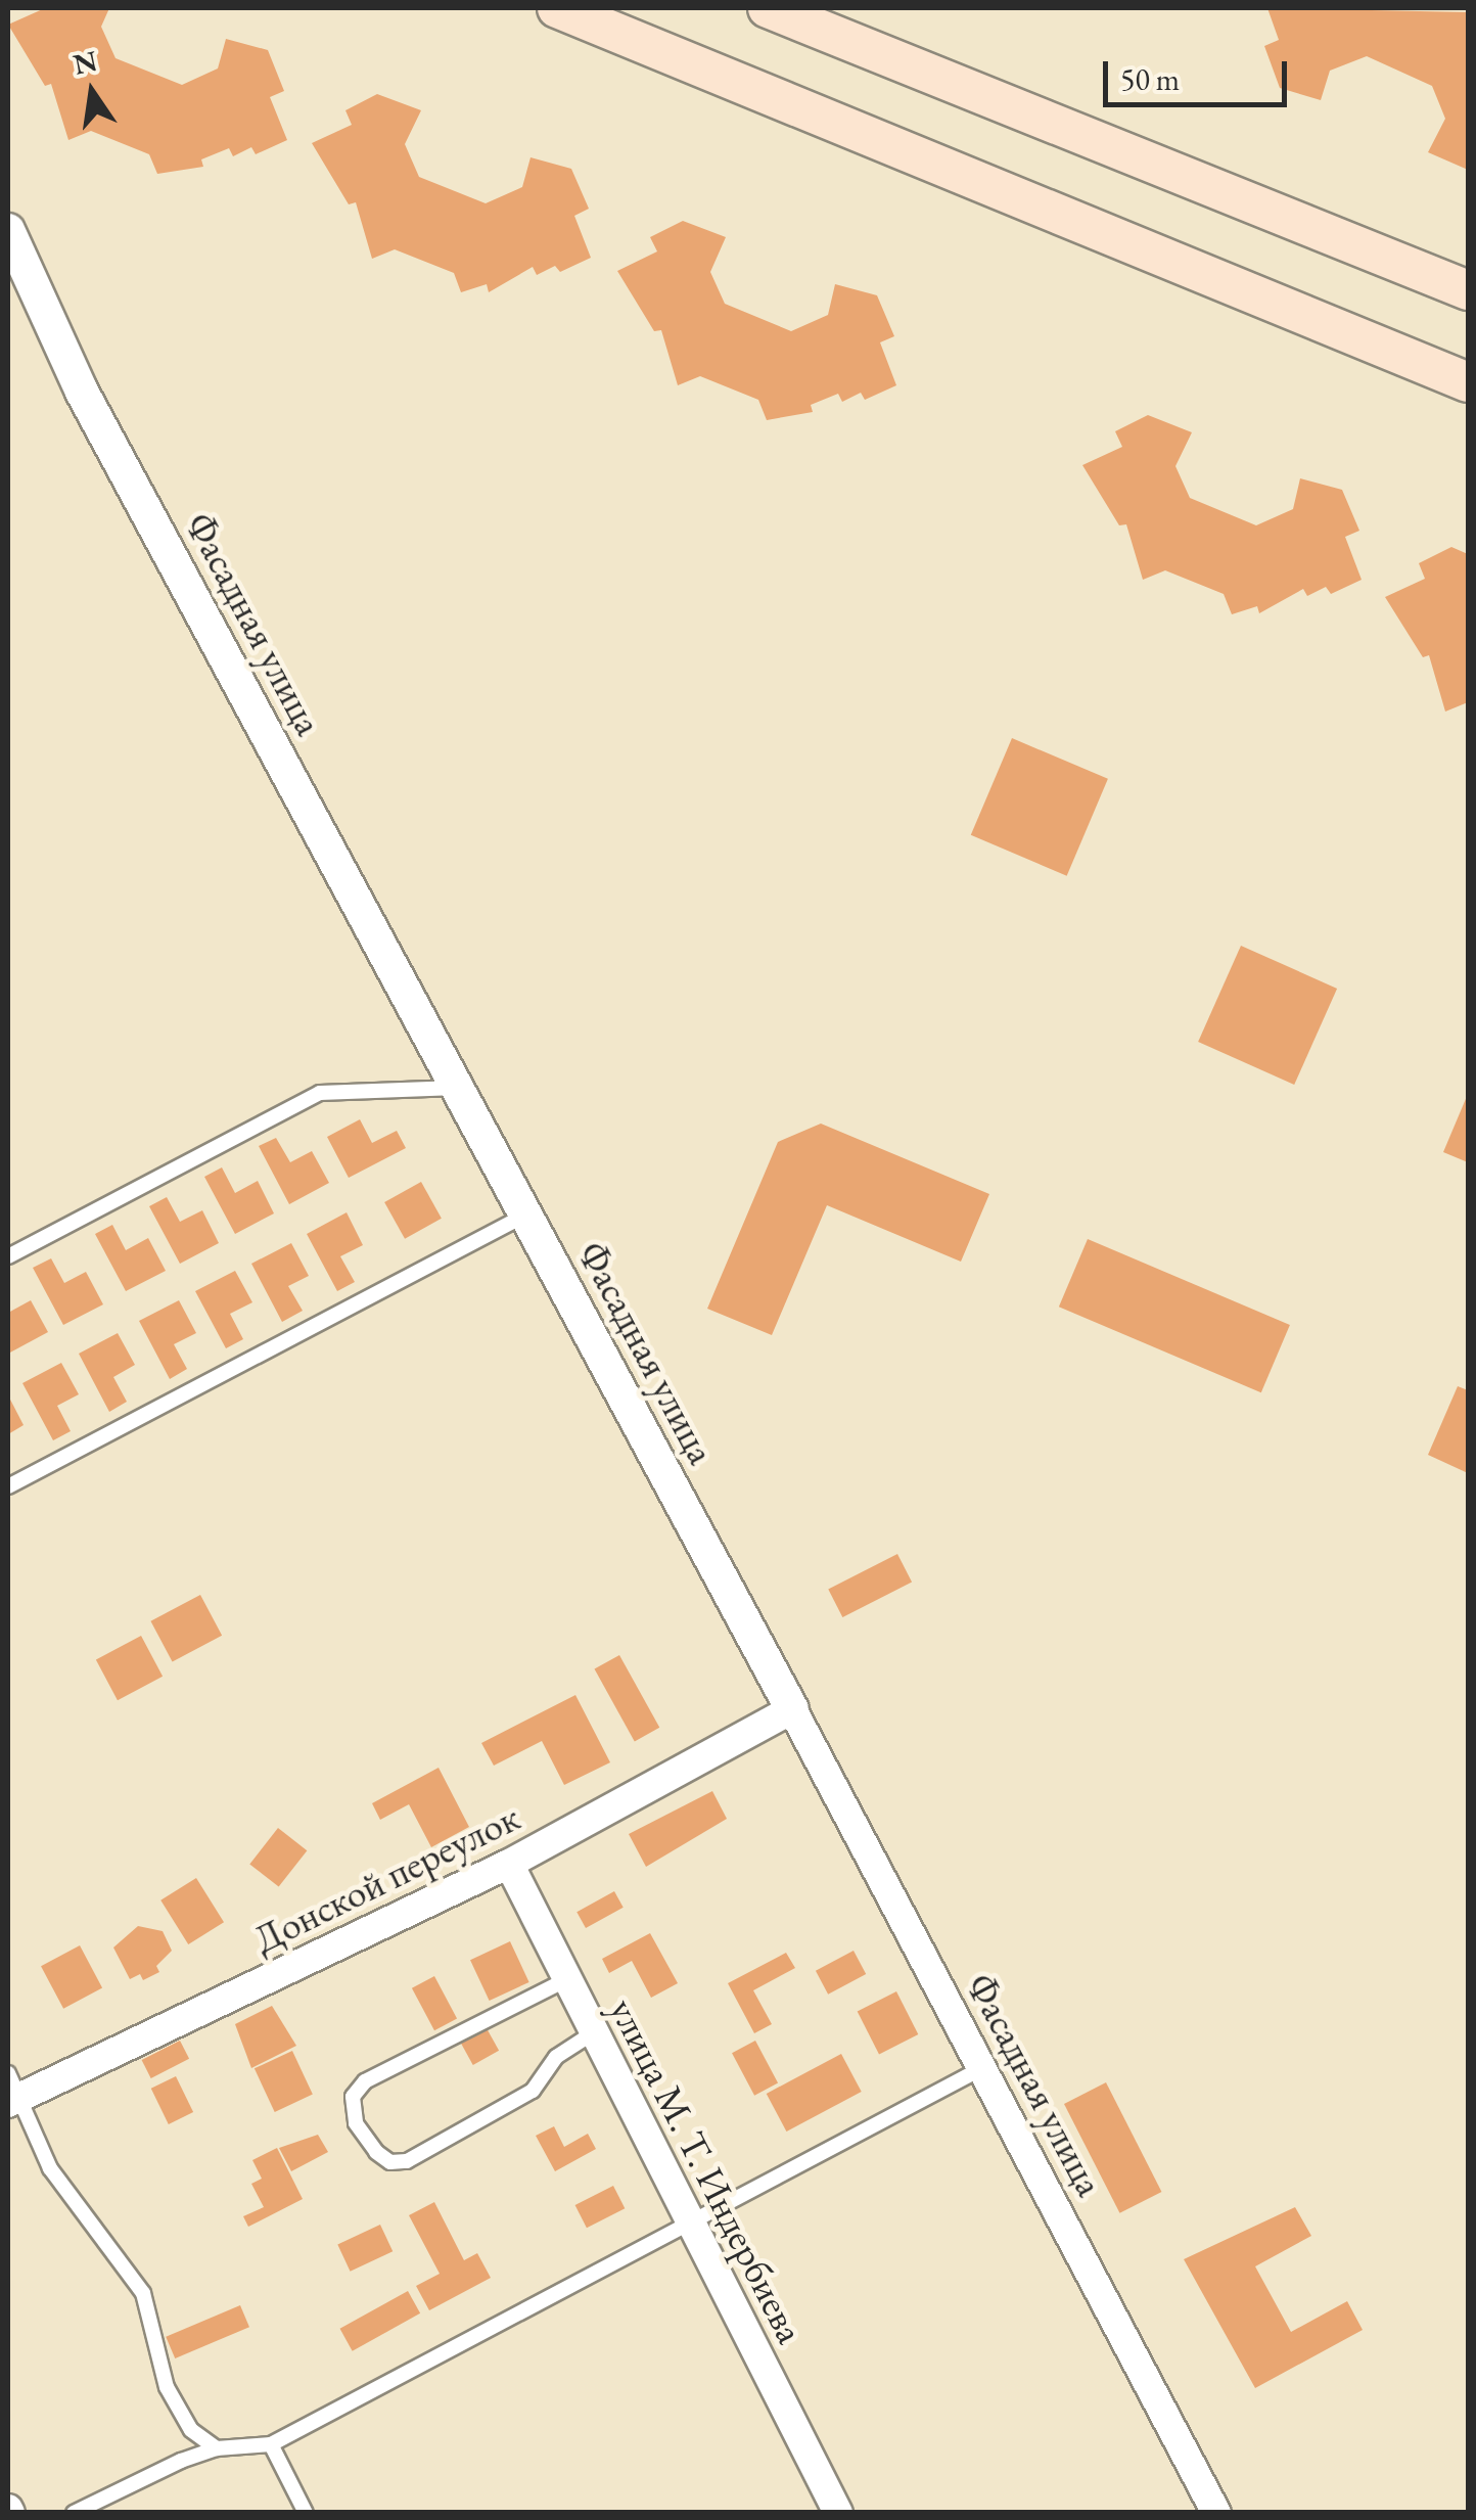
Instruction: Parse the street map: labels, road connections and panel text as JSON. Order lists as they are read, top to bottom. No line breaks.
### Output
{"streets":{"street":["Фасадная улица","Донской переулок","улица М. Т. Индербиева"]},"crossings":[["Фасадная улица","Донской переулок"],["Донской переулок","улица М. Т. Индербиева"]],"scale_bar":"50 m","north":"top"}
